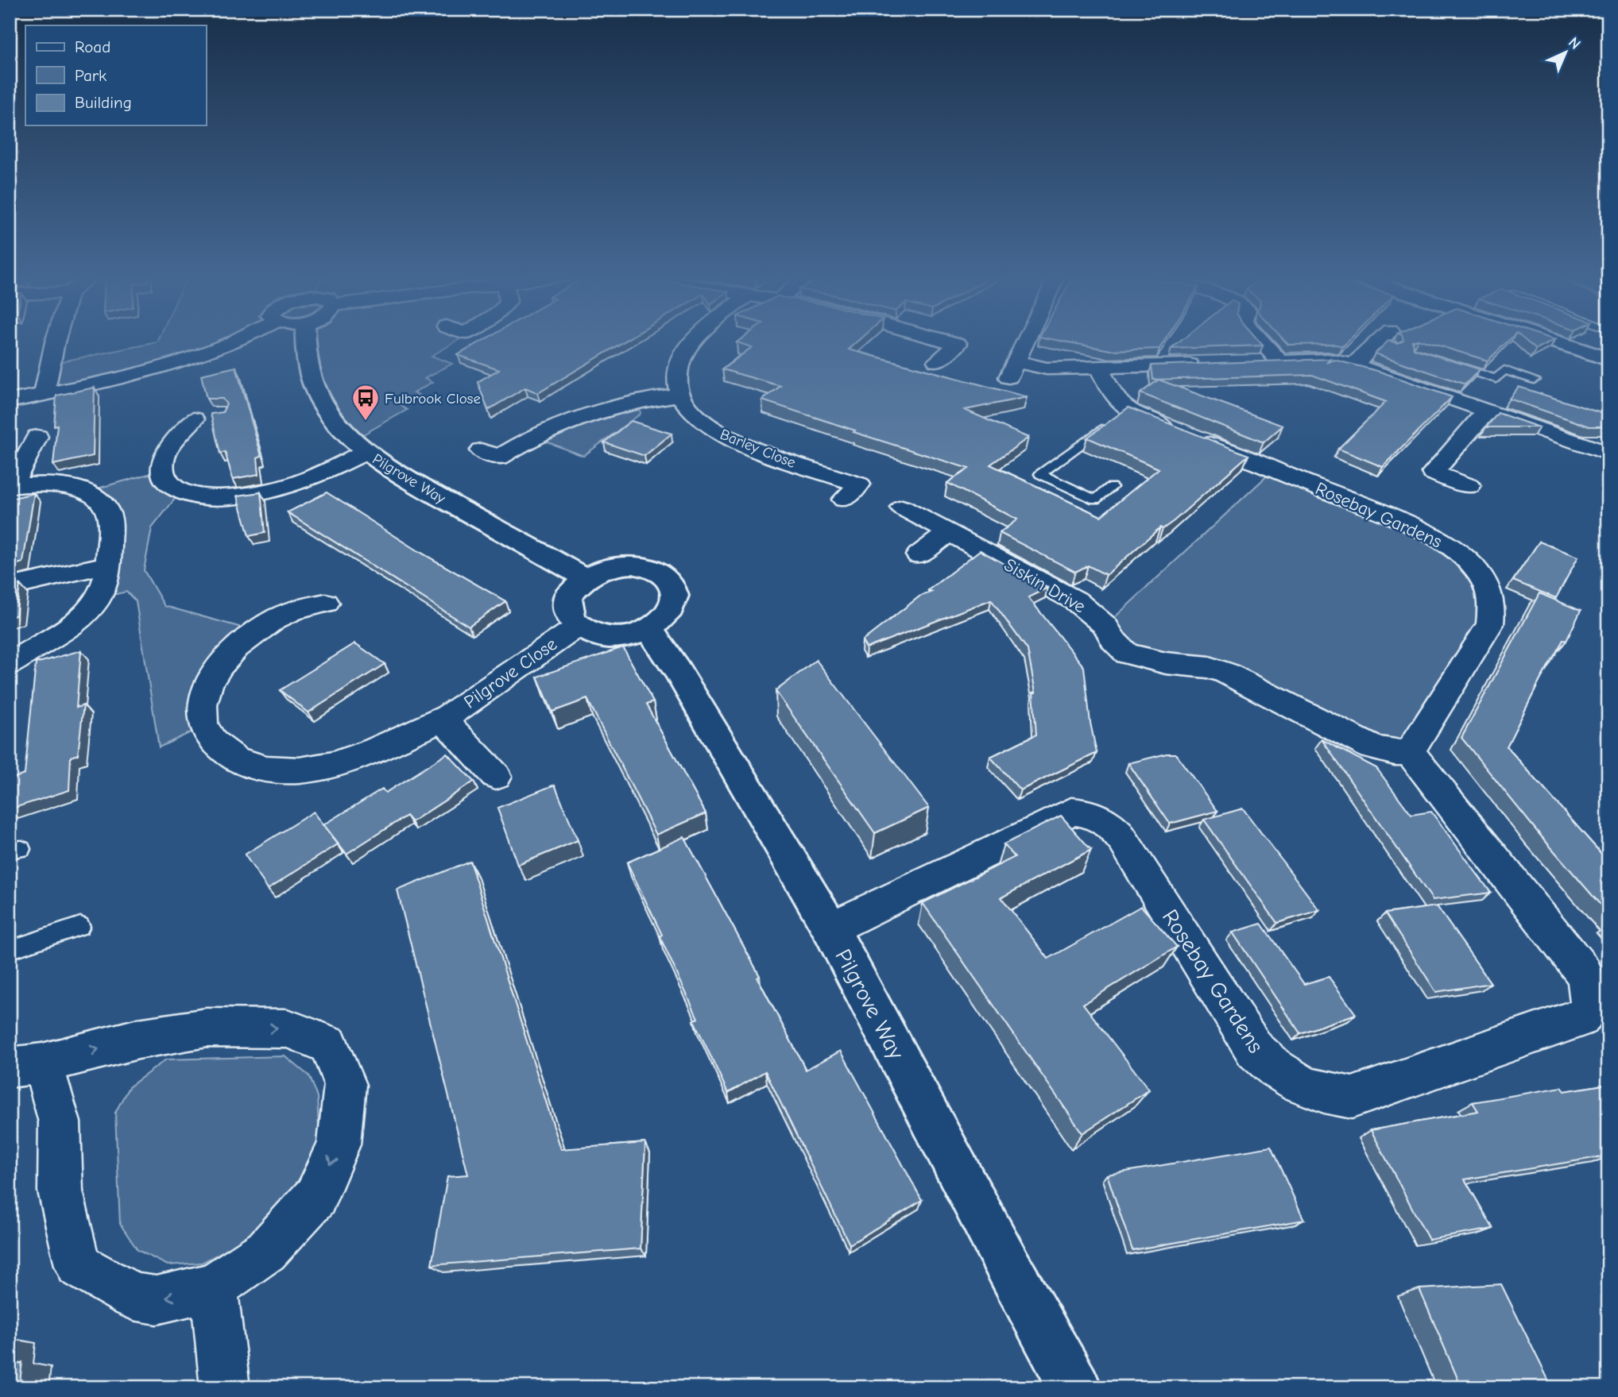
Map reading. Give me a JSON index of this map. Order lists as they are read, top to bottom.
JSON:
{
  "streets": {
    "street": [
      "Barley Close",
      "Pilgrove Way",
      "Rosebay Gardens",
      "Siskin Drive",
      "Pilgrove Close"
    ]
  },
  "crossings": [
    ["Pilgrove Way", "Rosebay Gardens"],
    ["Pilgrove Way", "Pilgrove Close"],
    ["Rosebay Gardens", "Siskin Drive"]
  ],
  "places": {
    "bus stop": ["Fulbrook Close"]
  },
  "legend": ["Road", "Park", "Building"],
  "north": "top right"
}
